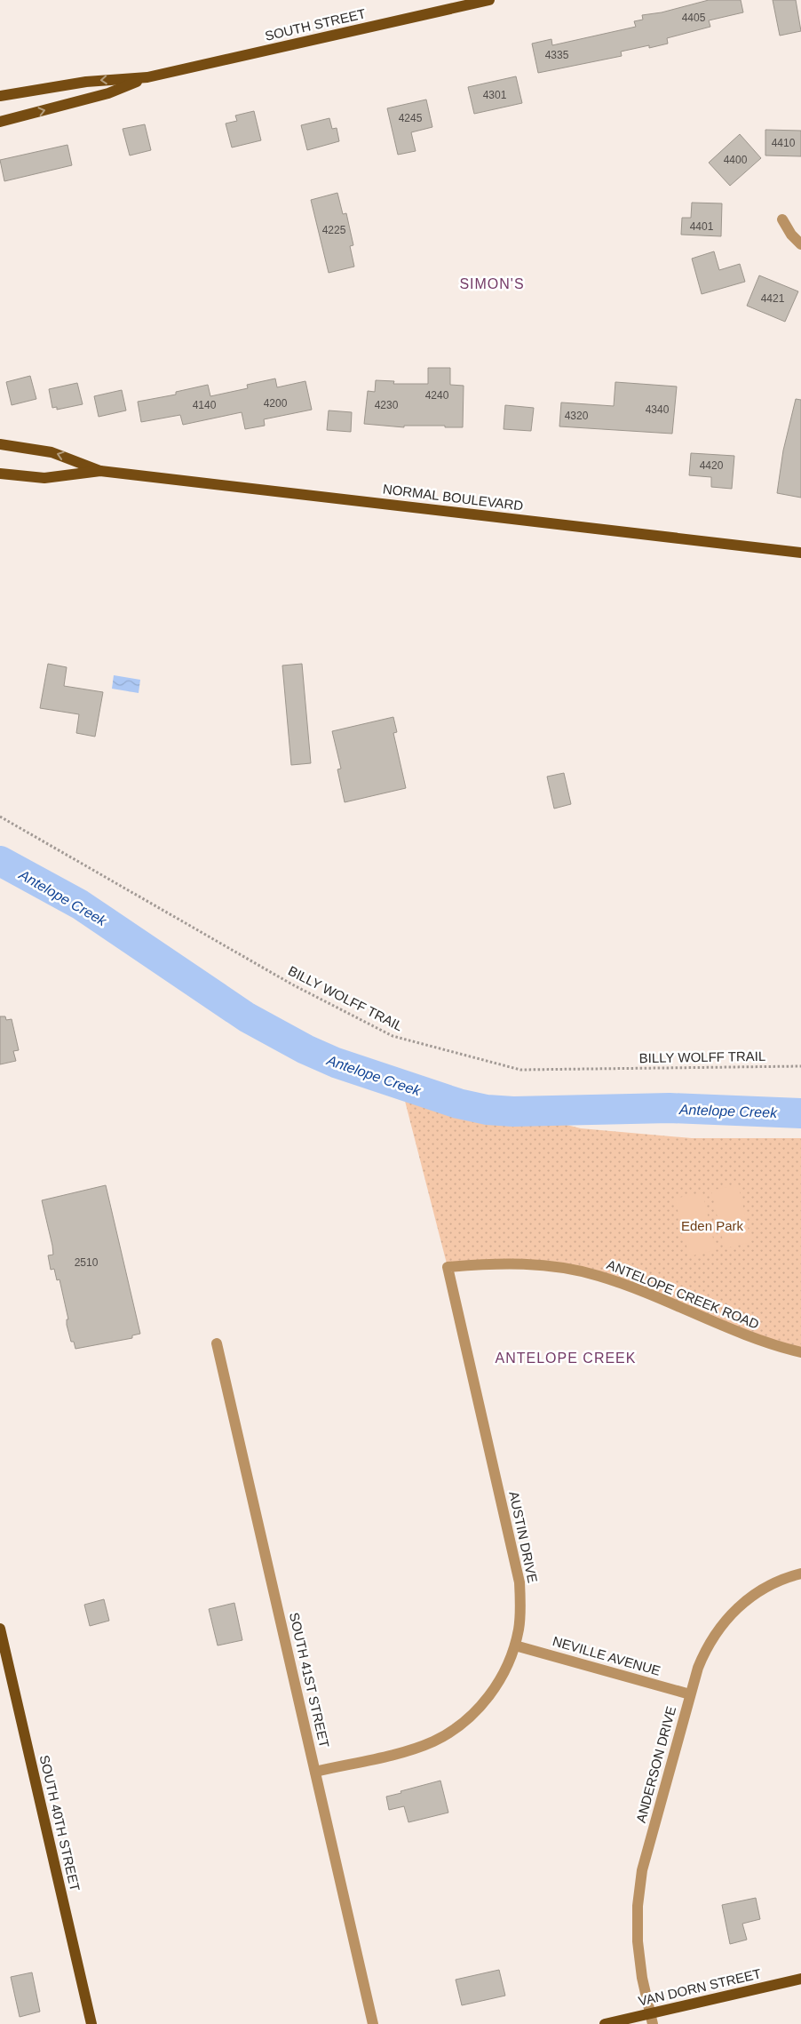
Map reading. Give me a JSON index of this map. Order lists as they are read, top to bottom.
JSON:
{
  "streets": {
    "main road": [
      "SOUTH STREET",
      "NORMAL BOULEVARD",
      "SOUTH 40TH STREET",
      "VAN DORN STREET"
    ],
    "street": [
      "ANTELOPE CREEK ROAD",
      "AUSTIN DRIVE",
      "NEVILLE AVENUE",
      "SOUTH 41ST STREET",
      "ANDERSON DRIVE"
    ],
    "path": ["BILLY WOLFF TRAIL"]
  },
  "crossings": [
    ["ANTELOPE CREEK ROAD", "AUSTIN DRIVE"],
    ["AUSTIN DRIVE", "NEVILLE AVENUE"],
    ["AUSTIN DRIVE", "SOUTH 41ST STREET"],
    ["NEVILLE AVENUE", "ANDERSON DRIVE"],
    ["ANDERSON DRIVE", "VAN DORN STREET"]
  ],
  "districts": ["SIMON'S", "ANTELOPE CREEK"],
  "water": ["Antelope Creek"],
  "parks": ["Eden Park"],
  "house_numbers": [
    "4405",
    "4335",
    "4301",
    "4245",
    "4410",
    "4400",
    "4401",
    "4225",
    "4421",
    "4240",
    "4200",
    "4140",
    "4230",
    "4340",
    "4320",
    "4420",
    "2510"
  ]
}
